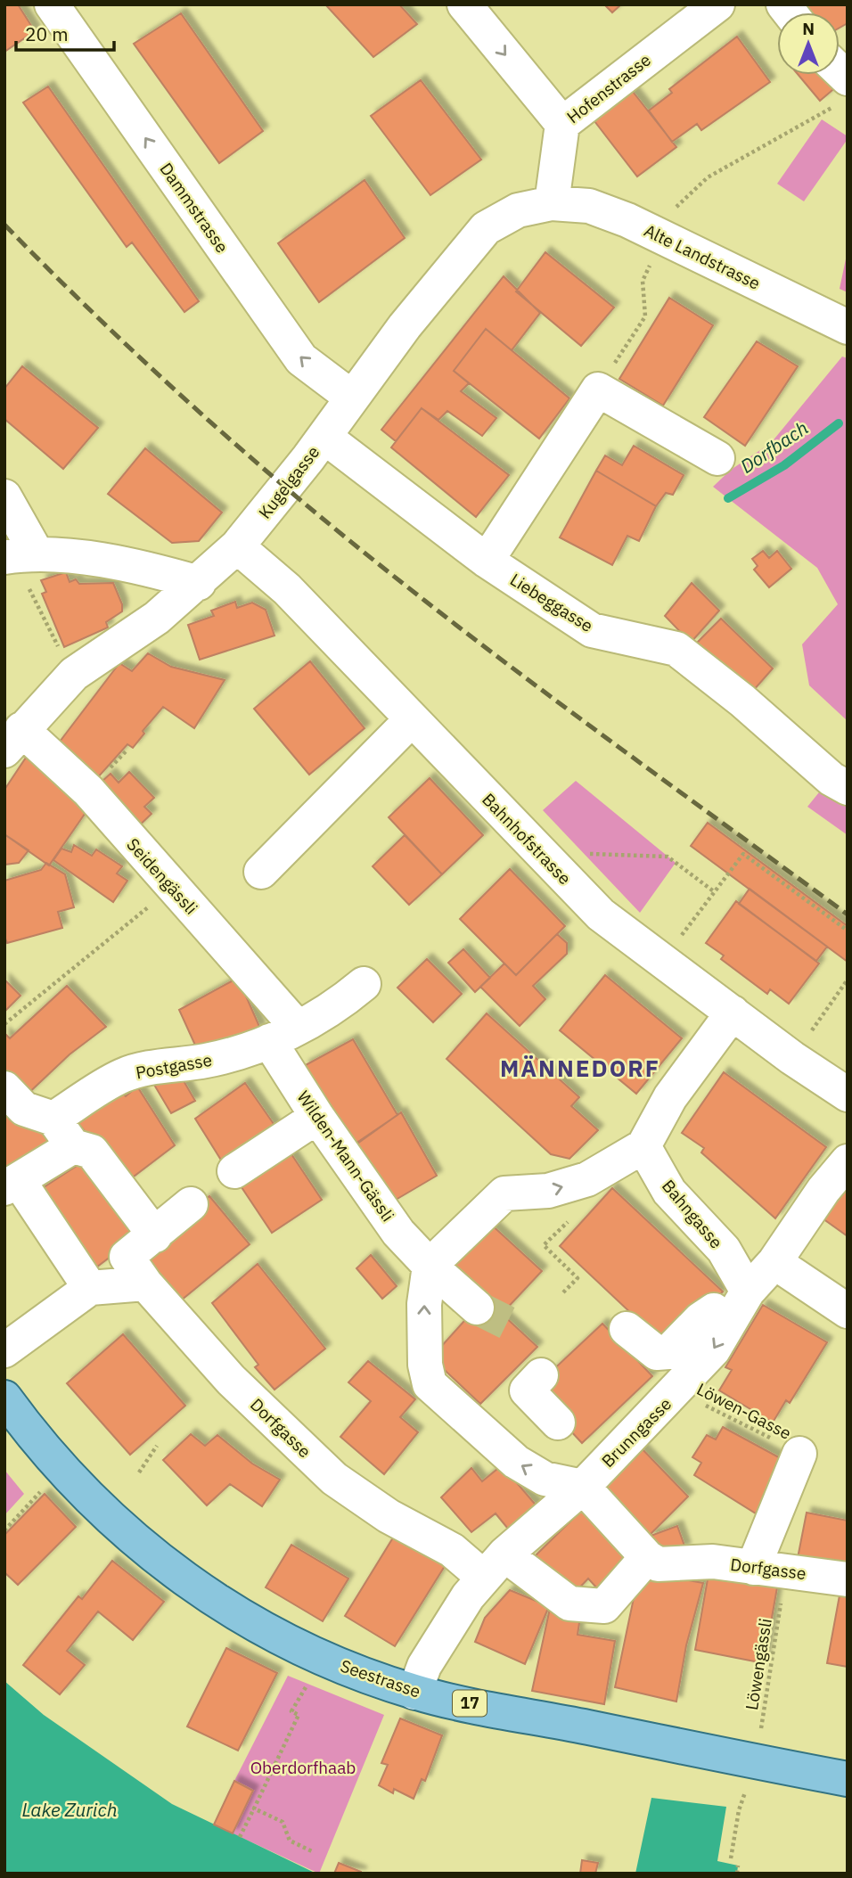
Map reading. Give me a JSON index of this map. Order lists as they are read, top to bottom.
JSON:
{
  "streets": {
    "main road": ["Seestrasse", "17"],
    "street": [
      "Hofenstrasse",
      "Dammstrasse",
      "Alte Landstrasse",
      "Kugelgasse",
      "Liebeggasse",
      "Bahnhofstrasse",
      "Seidengässli",
      "Postgasse",
      "Wilden-Mann-Gässli",
      "Bahngasse",
      "Dorfgasse",
      "Brunngasse"
    ],
    "path": ["Löwen-Gasse", "Löwengässli"]
  },
  "crossings": [
    ["Hofenstrasse", "Alte Landstrasse"],
    ["Hofenstrasse", "Kugelgasse"],
    ["Dammstrasse", "Kugelgasse"],
    ["Alte Landstrasse", "Kugelgasse"],
    ["Kugelgasse", "Liebeggasse"],
    ["Kugelgasse", "Bahnhofstrasse"],
    ["Kugelgasse", "Seidengässli"],
    ["Seidengässli", "Postgasse"],
    ["Seidengässli", "Wilden-Mann-Gässli"],
    ["Postgasse", "Wilden-Mann-Gässli"],
    ["Bahngasse", "Brunngasse"],
    ["Löwen-Gasse", "Brunngasse"],
    ["Dorfgasse", "Brunngasse"],
    ["Dorfgasse", "Löwengässli"],
    ["Brunngasse", "Seestrasse"],
    ["Löwengässli", "Seestrasse"]
  ],
  "one_way": ["Dammstrasse"],
  "districts": ["MÄNNEDORF"],
  "water": ["Dorfbach", "Lake Zurich"],
  "parks": ["Oberdorfhaab"],
  "scale_bar": "20 m",
  "north": "top"
}
